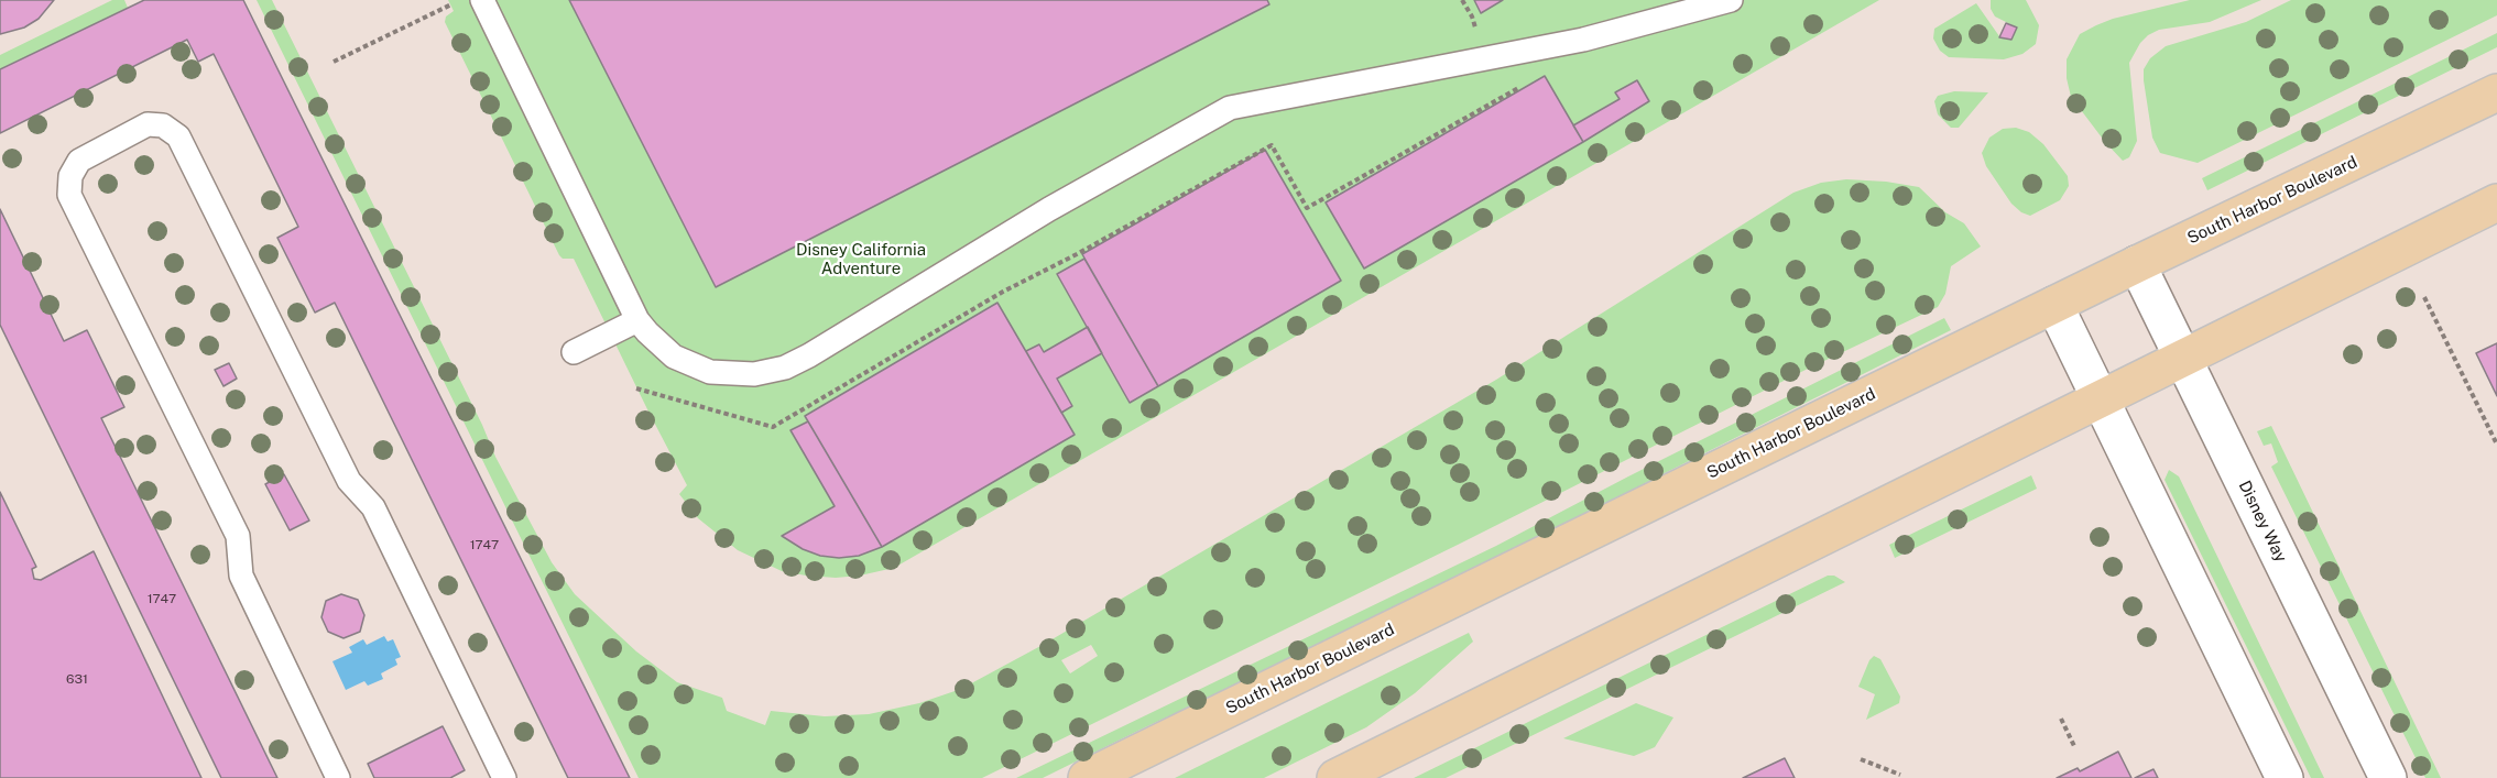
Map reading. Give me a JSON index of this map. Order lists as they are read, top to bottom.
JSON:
{
  "streets": {
    "main road": ["South Harbor Boulevard", "Disney Way"]
  },
  "crossings": [
    ["South Harbor Boulevard", "Disney Way"]
  ],
  "parks": ["Disney California Adventure"],
  "house_numbers": ["1747", "1747", "631"]
}
